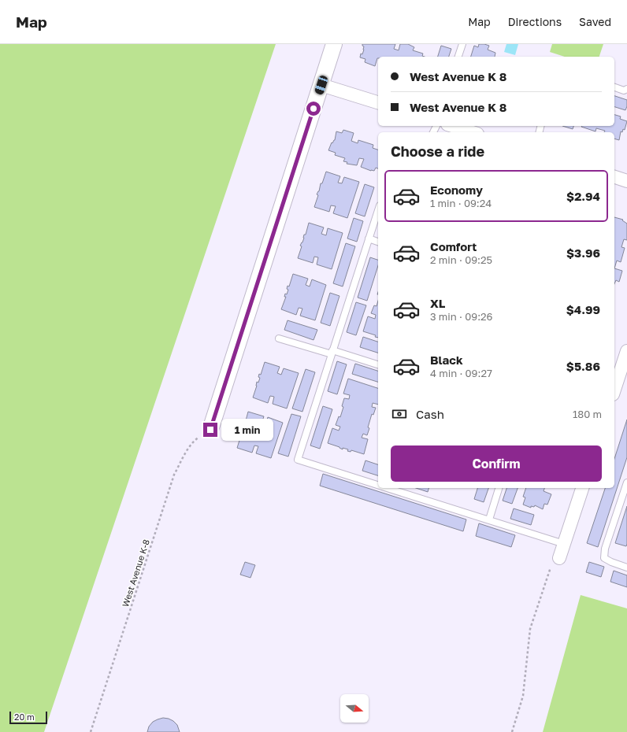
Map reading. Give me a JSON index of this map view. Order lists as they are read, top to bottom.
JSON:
{
  "streets": {
    "path": ["West Avenue K-8"]
  },
  "scale_bar": "20 m",
  "north": "right",
  "page": {
    "header": "Map",
    "nav": ["Map", "Directions", "Saved"],
    "banner": ["West Avenue K 8", "West Avenue K 8"],
    "heading": "Choose a ride",
    "list": [
      {
        "name": "Economy",
        "note": "1 min · 09:24",
        "value": "$2.94"
      },
      {
        "name": "Comfort",
        "note": "2 min · 09:25",
        "value": "$3.96"
      },
      {
        "name": "XL",
        "note": "3 min · 09:26",
        "value": "$4.99"
      },
      {
        "name": "Black",
        "note": "4 min · 09:27",
        "value": "$5.86"
      }
    ],
    "pay": ["Cash", "180 m"],
    "bubble": "1 min",
    "buttons": "Confirm",
    "scale": "20 m"
  }
}
